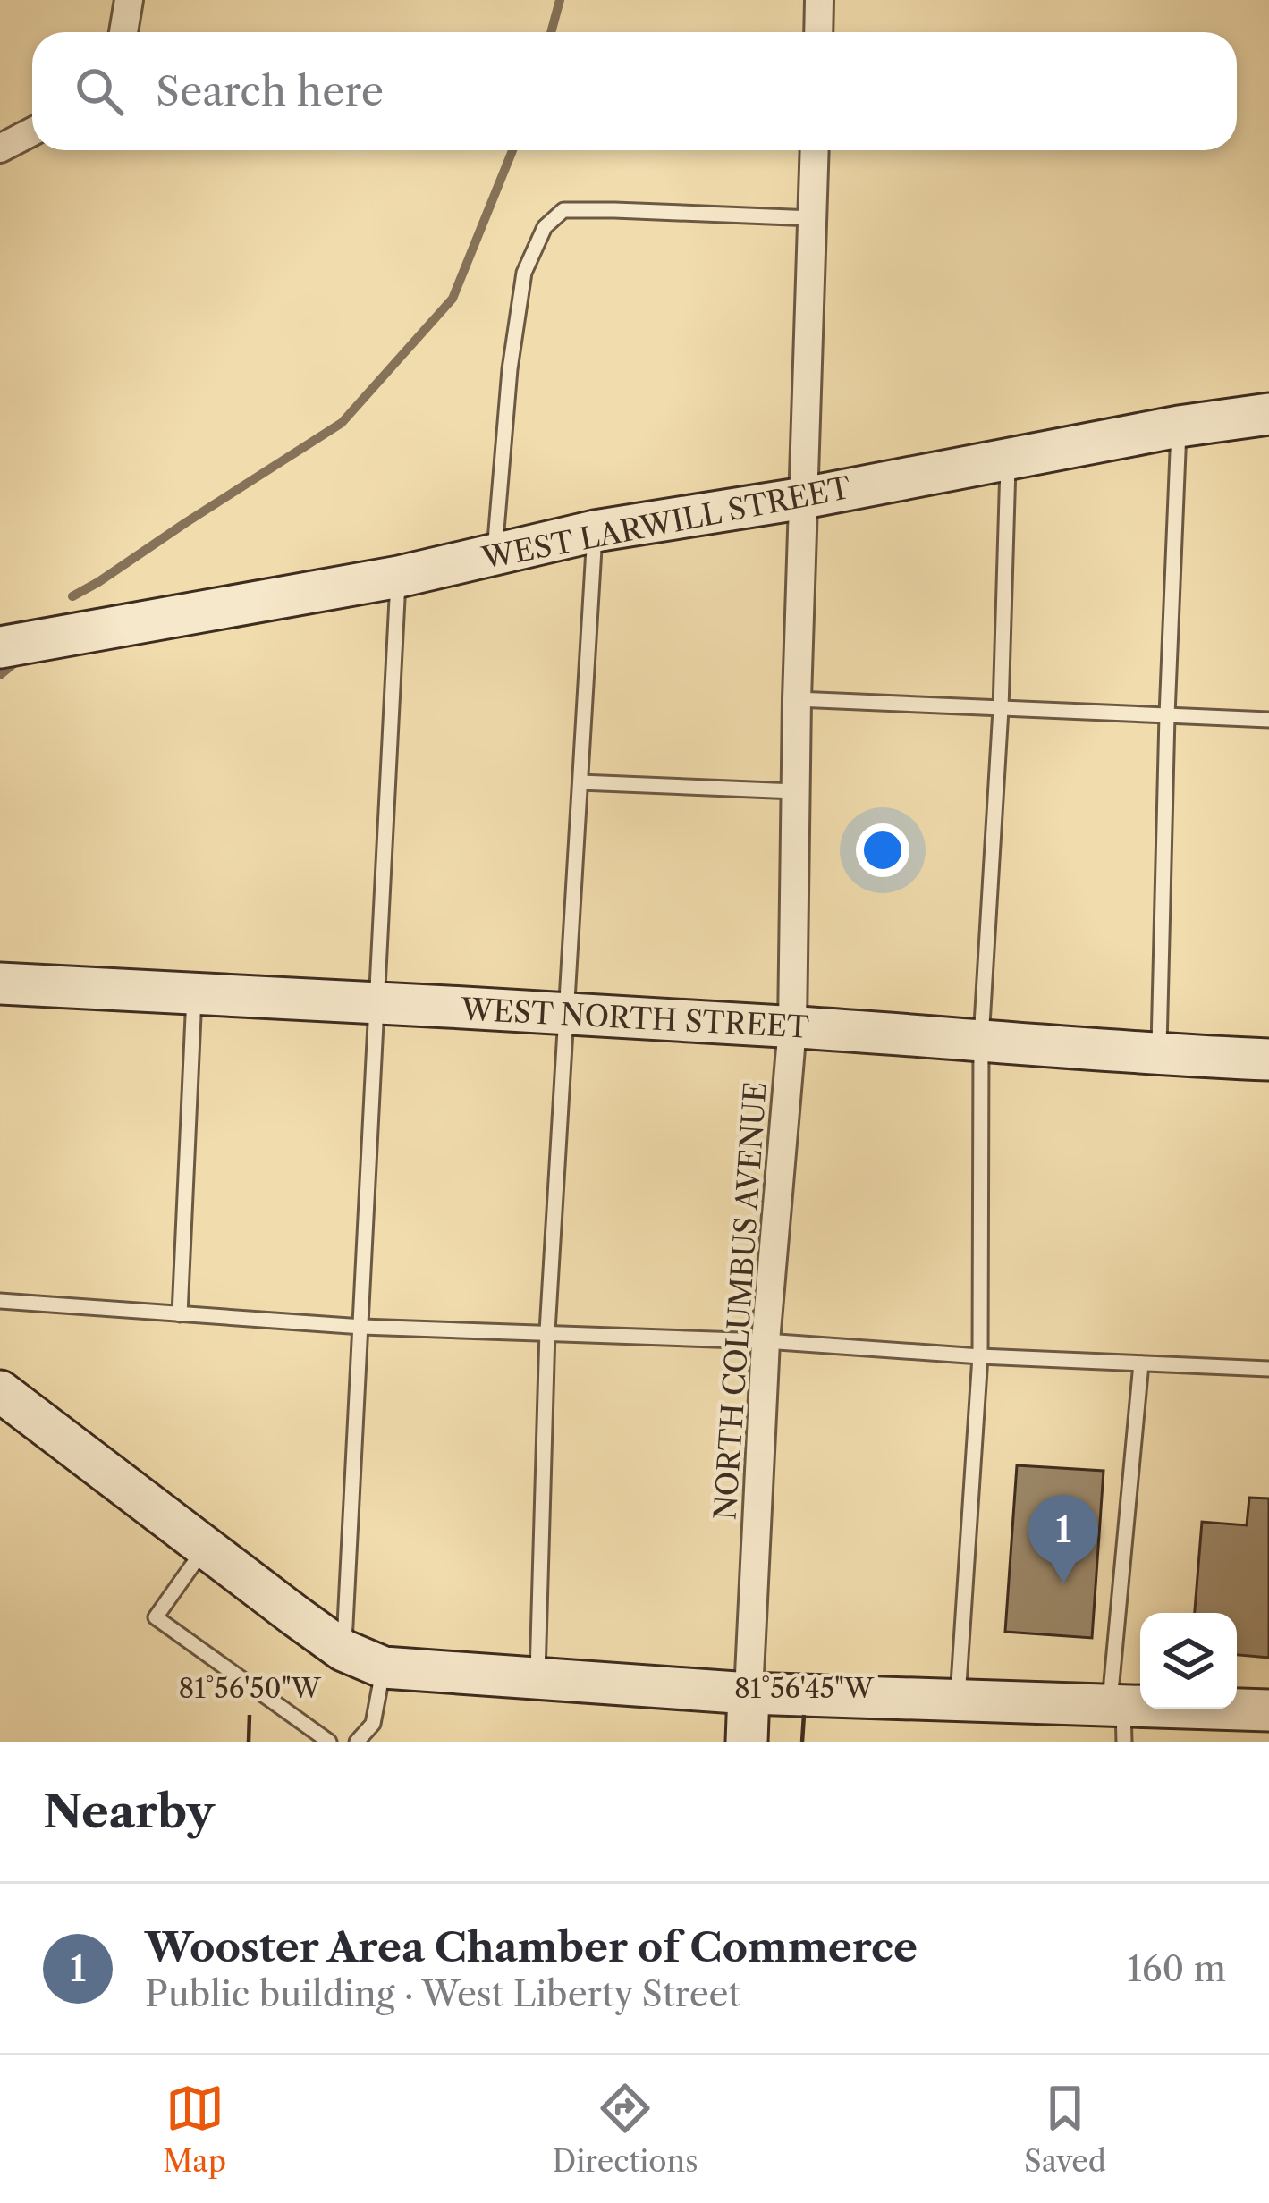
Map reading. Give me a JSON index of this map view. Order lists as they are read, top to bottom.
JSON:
{
  "streets": {
    "street": ["WEST LARWILL STREET", "WEST NORTH STREET", "NORTH COLUMBUS AVENUE"]
  },
  "crossings": [
    ["WEST LARWILL STREET", "NORTH COLUMBUS AVENUE"],
    ["WEST NORTH STREET", "NORTH COLUMBUS AVENUE"]
  ],
  "page": {
    "search": "Search here",
    "pins": "1",
    "heading": "Nearby",
    "list": [
      {
        "mark": "1",
        "name": "Wooster Area Chamber of Commerce",
        "note": "Public building · West Liberty Street",
        "value": "160 m"
      }
    ],
    "nav": ["Map", "Directions", "Saved"]
  },
  "coordinates": ["81°56'50\"W", "81°56'45\"W"]
}
